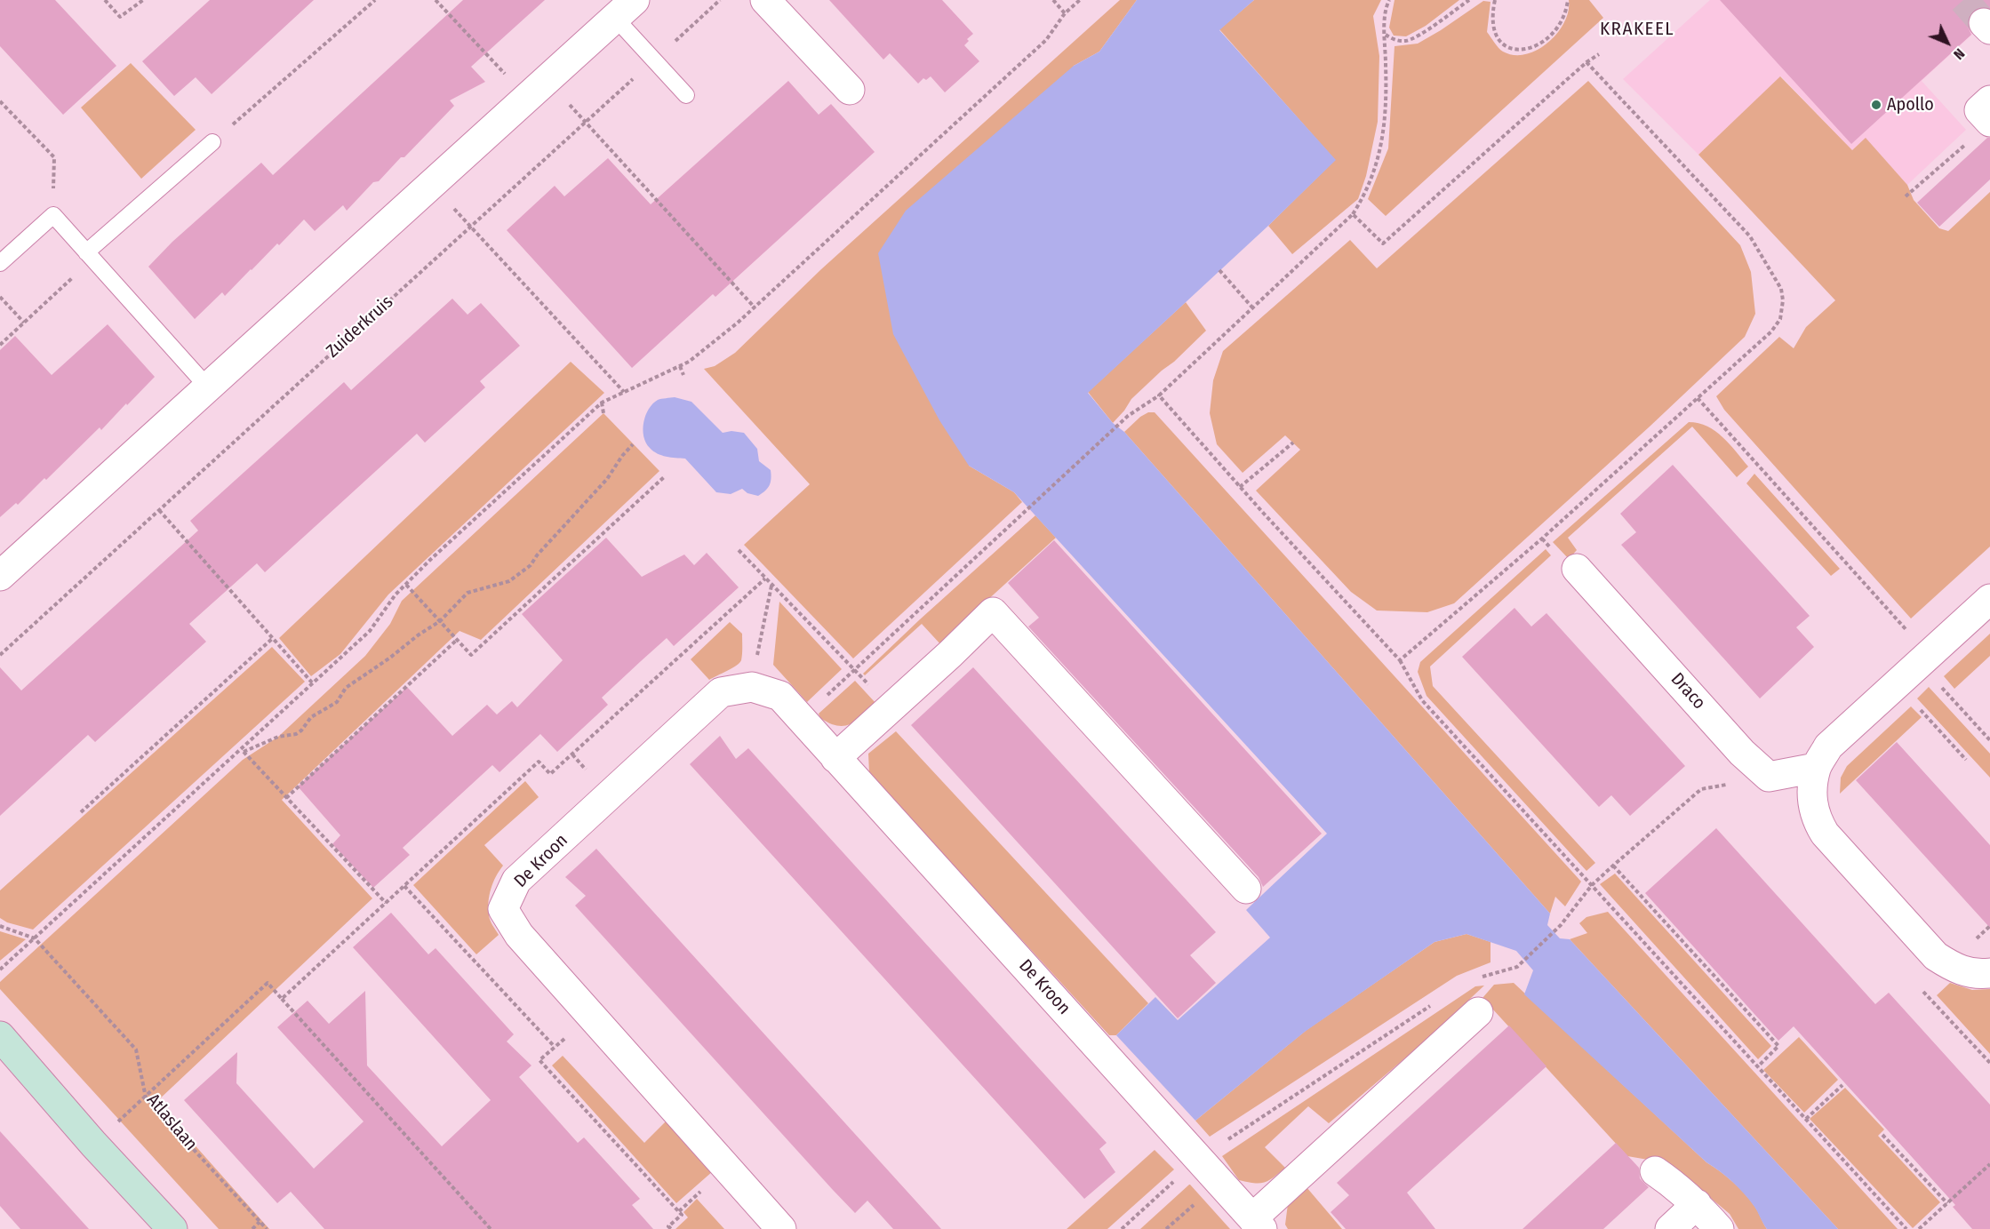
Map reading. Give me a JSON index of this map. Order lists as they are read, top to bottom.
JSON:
{
  "streets": {
    "street": ["Draco", "De Kroon"],
    "path": ["Zuiderkruis", "Atlaslaan"]
  },
  "districts": ["KRAKEEL"],
  "places": ["Apollo"],
  "north": "bottom right"
}
